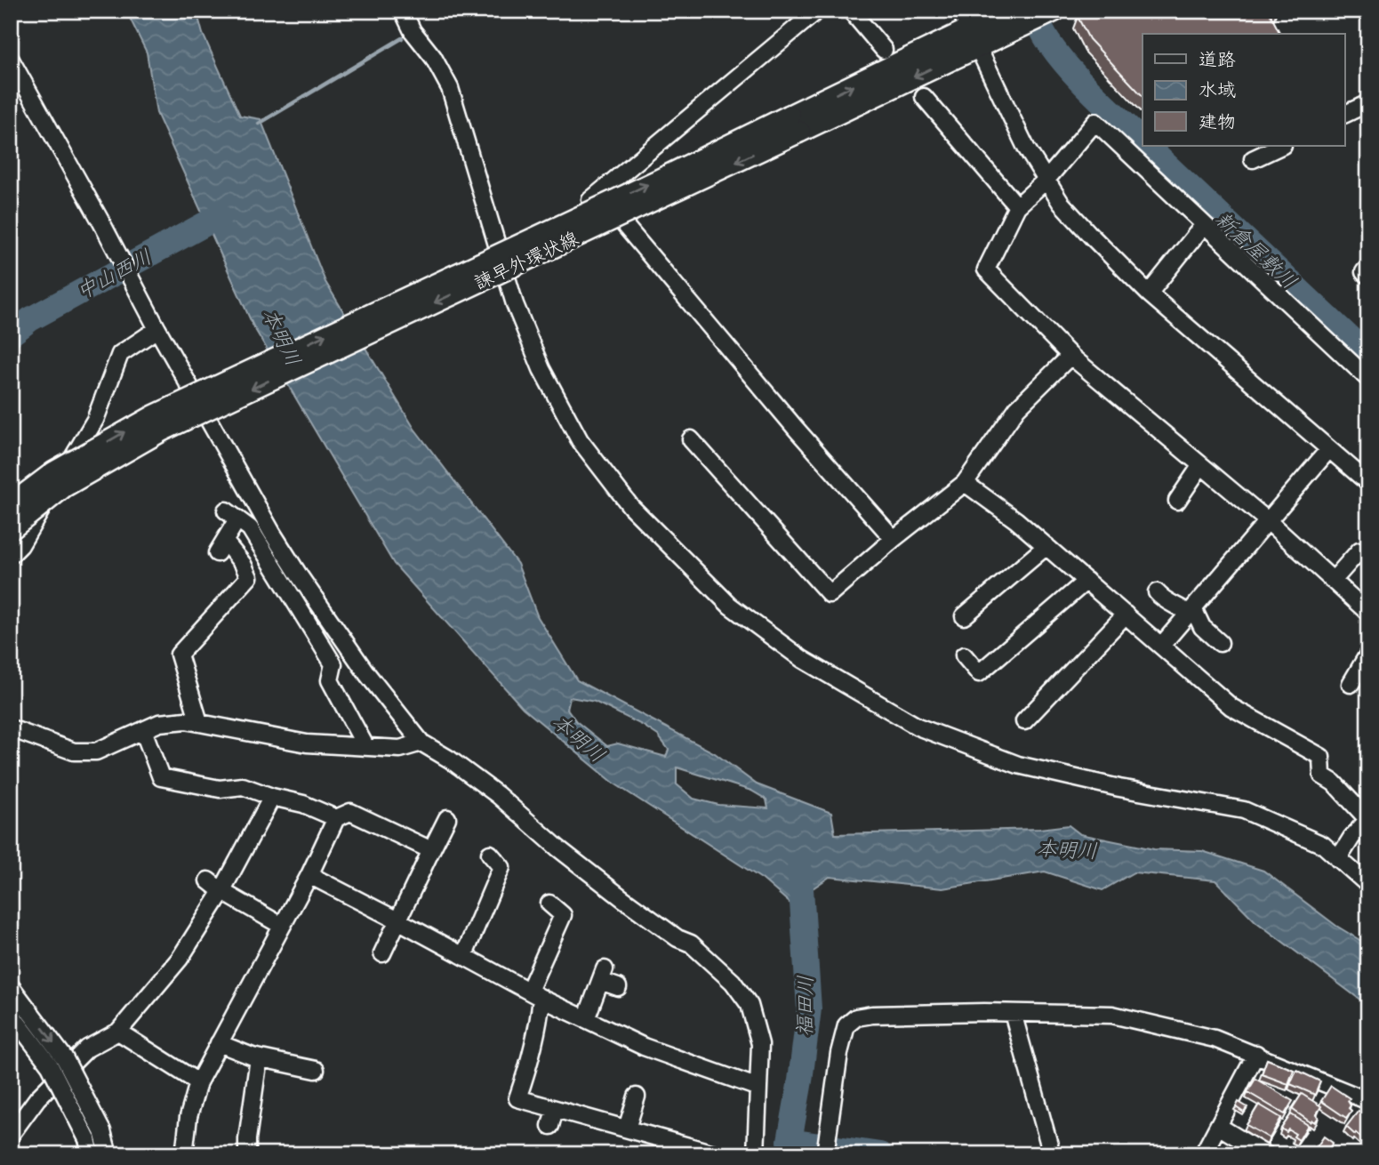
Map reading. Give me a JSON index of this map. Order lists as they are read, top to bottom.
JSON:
{
  "streets": {
    "main road": ["諫早外環状線"]
  },
  "water": [
    "新倉屋敷川",
    "中山西川",
    "本明川",
    "福田川"
  ],
  "legend": ["道路", "水域", "建物"]
}
